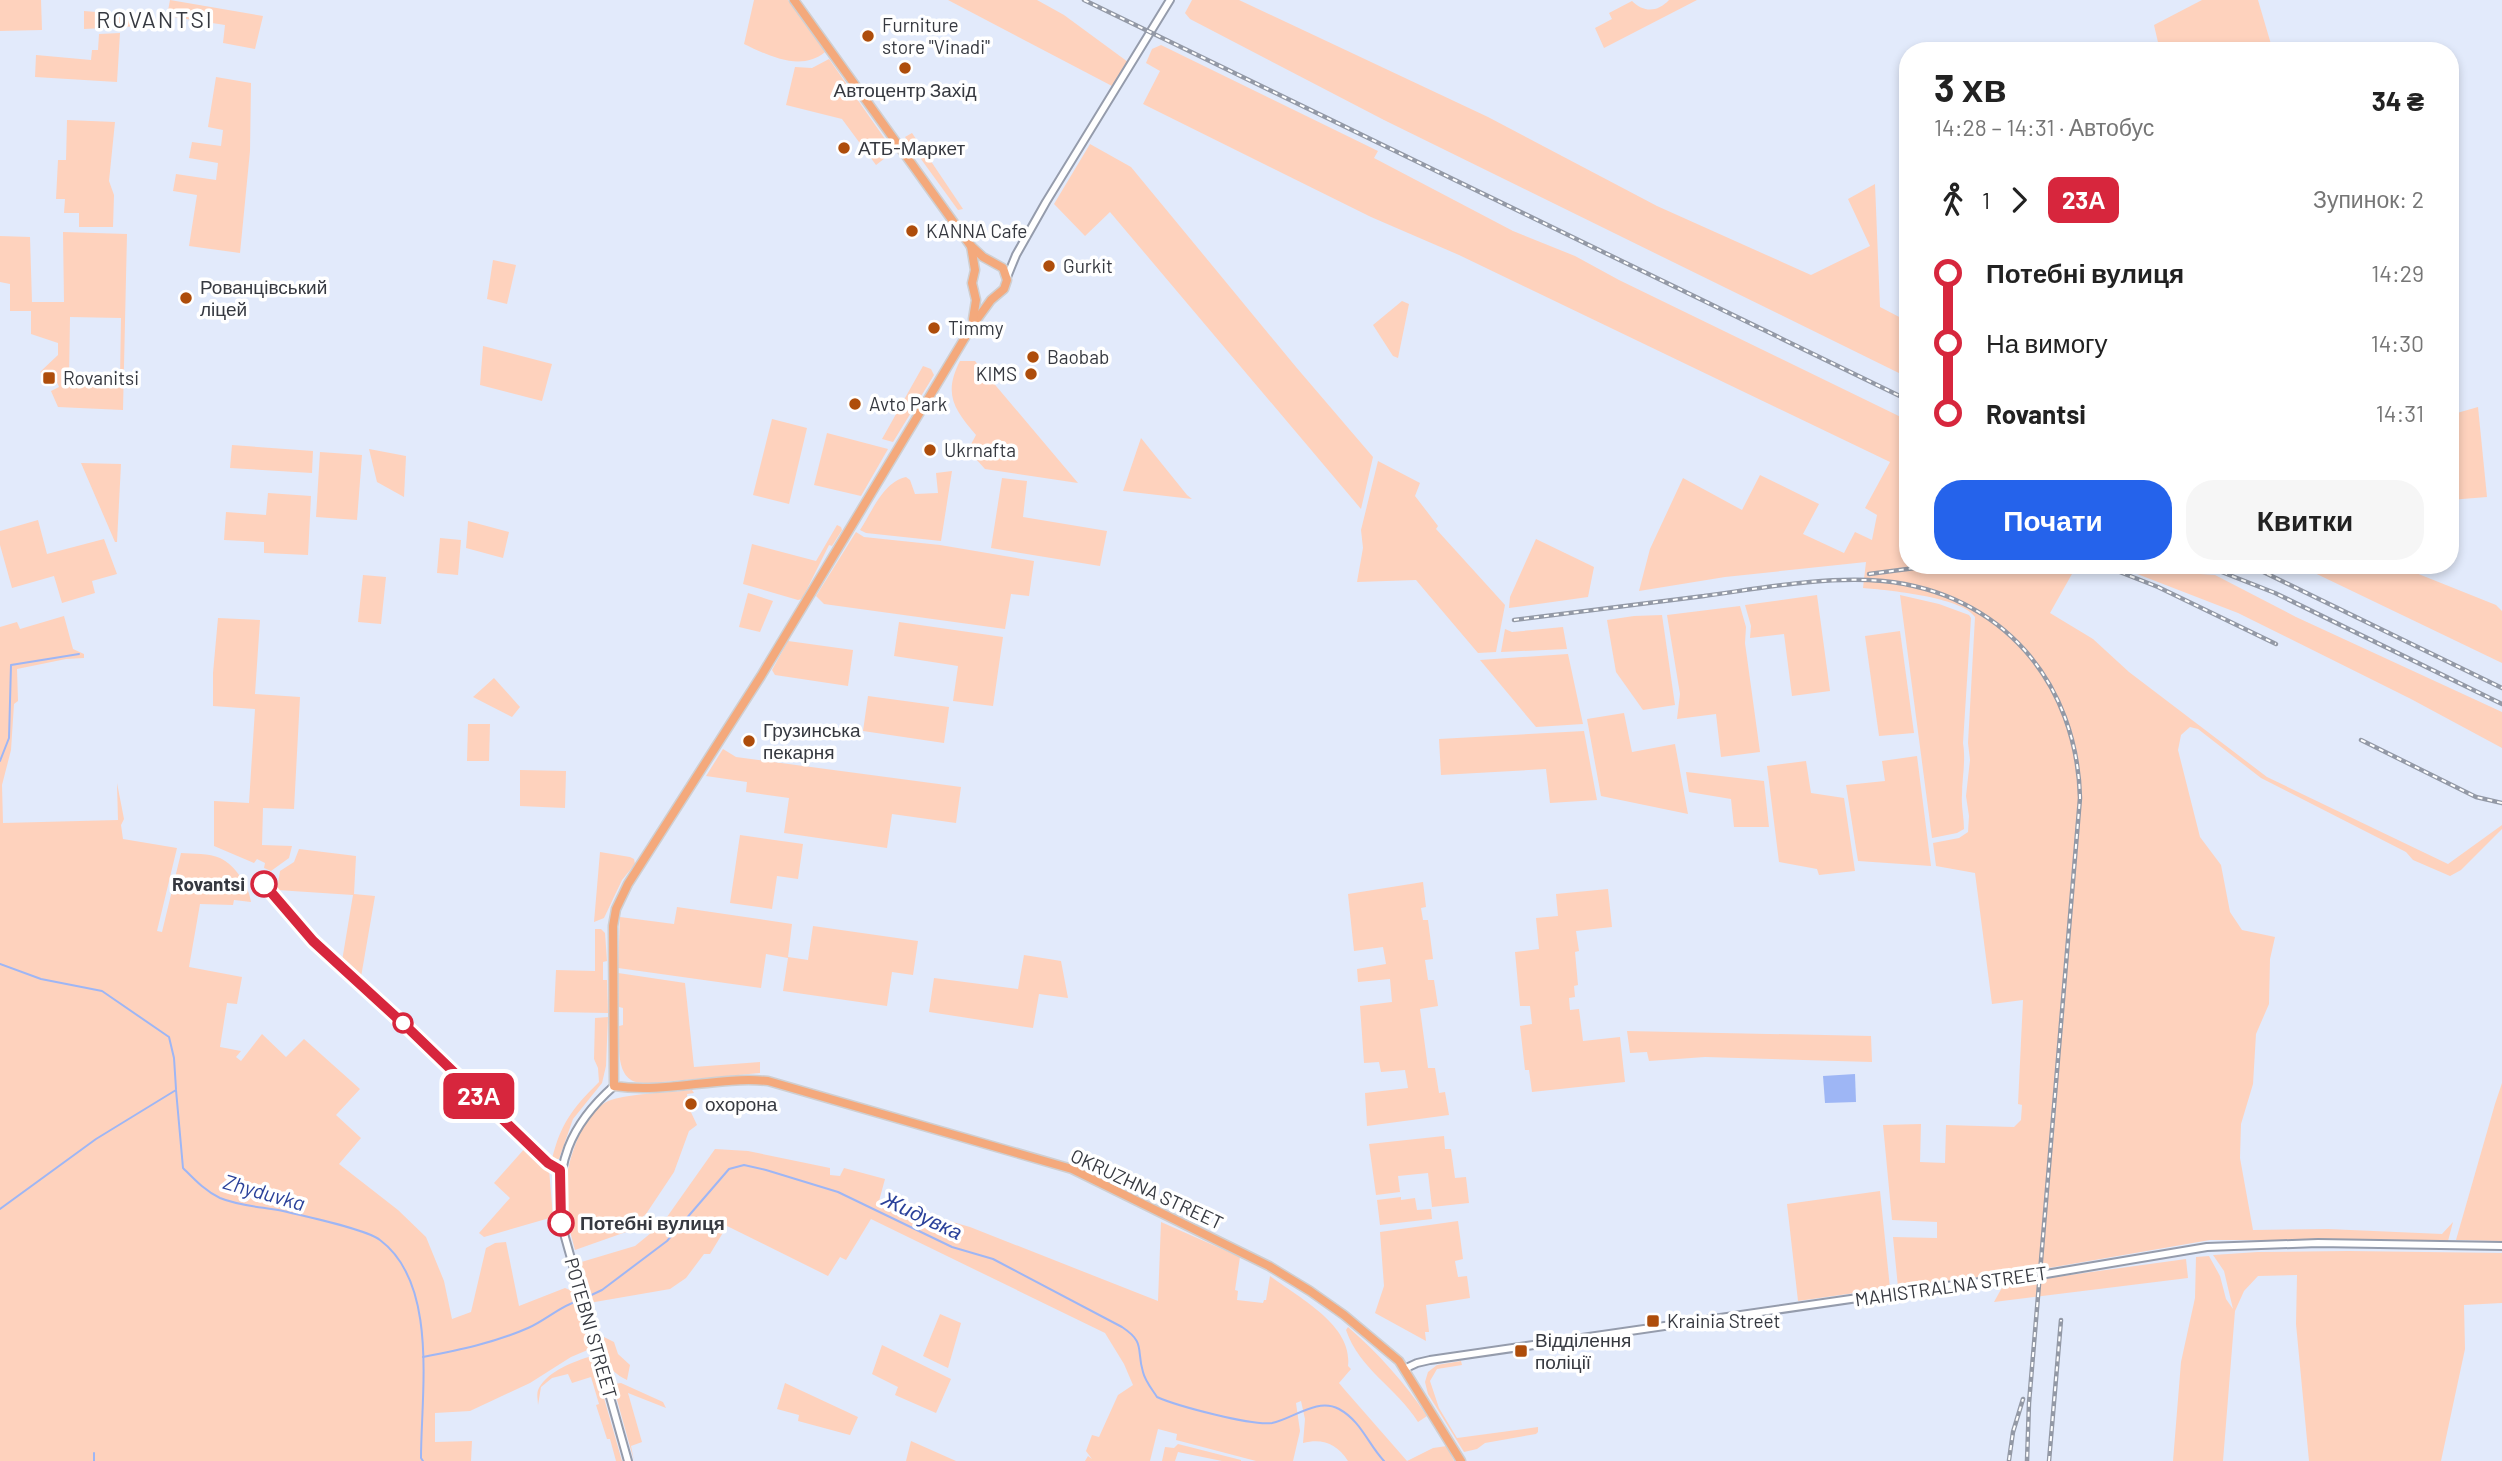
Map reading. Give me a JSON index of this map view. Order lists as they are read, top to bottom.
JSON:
{
  "streets": {
    "main road": ["OKRUZHNA STREET"],
    "street": ["MAHISTRALNA STREET", "POTEBNI STREET"]
  },
  "crossings": [
    ["OKRUZHNA STREET", "MAHISTRALNA STREET"],
    ["OKRUZHNA STREET", "POTEBNI STREET"]
  ],
  "districts": ["ROVANTSI"],
  "water": ["Zhyduvka", "Жидувка"],
  "places": {
    "other": [
      "Furniture store \"Vinadi\"",
      "Автоцентр Захід",
      "АТБ-Маркет",
      "KANNA Cafe",
      "Gurkit",
      "Рованцівський ліцей",
      "Timmy",
      "Baobab",
      "KIMS",
      "Avto Park",
      "Ukrnafta",
      "Грузинська пекарня",
      "Rovantsi",
      "охорона",
      "Потебні вулиця"
    ],
    "transit": ["Rovanitsi", "Krainia Street", "Відділення поліції"]
  },
  "lines": ["bus line 23А"],
  "page": {
    "on_map": "23А",
    "heading": ["3 хв", "14:28 – 14:31 · Автобус", "34 ₴"],
    "legs": ["1", "23А", "Зупинок: 2"],
    "list": [
      {
        "name": "Потебні вулиця",
        "value": "14:29"
      },
      {
        "name": "На вимогу",
        "value": "14:30"
      },
      {
        "name": "Rovantsi",
        "value": "14:31"
      }
    ],
    "buttons": ["Почати", "Квитки"]
  }
}
